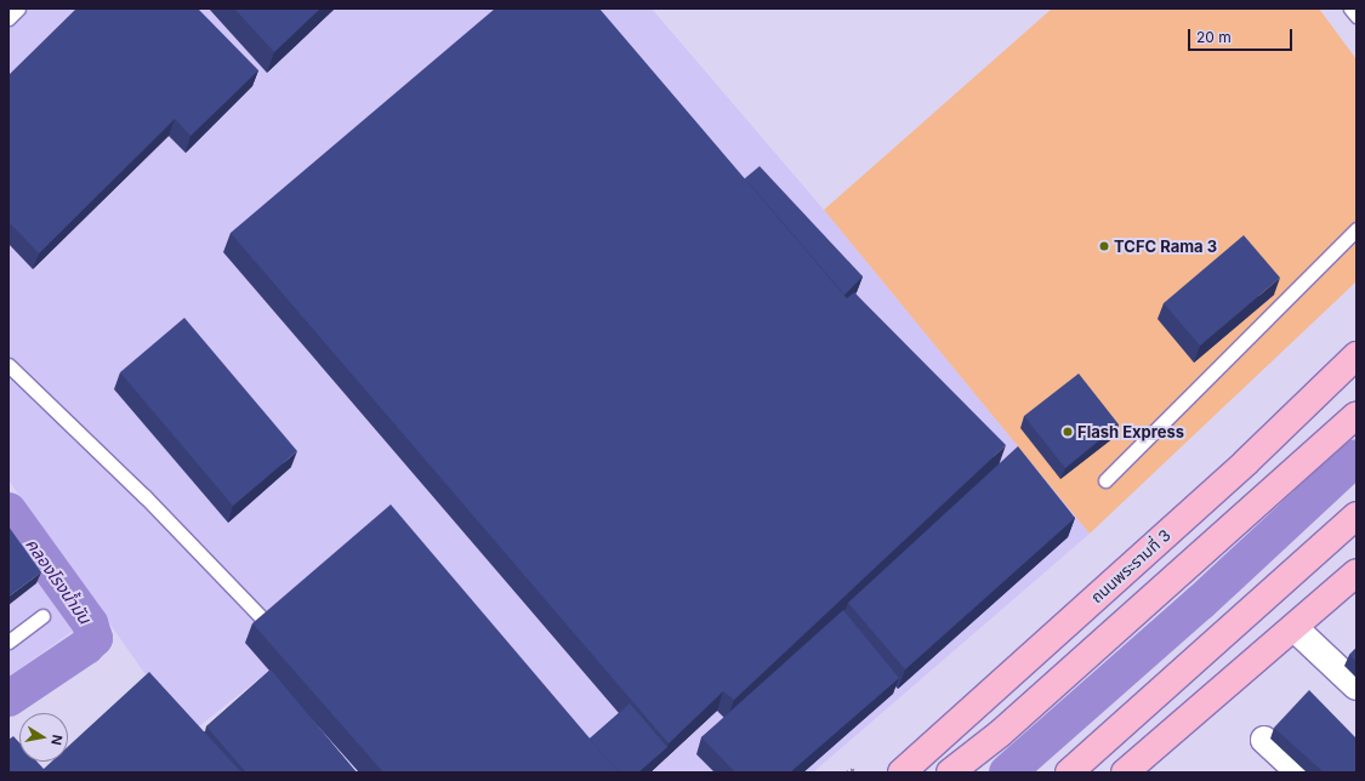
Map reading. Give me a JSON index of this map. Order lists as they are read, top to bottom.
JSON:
{
  "streets": {
    "main road": ["ถนนพระรามที่ 3"]
  },
  "water": ["คลองโรงน้ำมัน"],
  "places": ["TCFC Rama 3", "Flash Express"],
  "scale_bar": "20 m",
  "north": "right"
}
